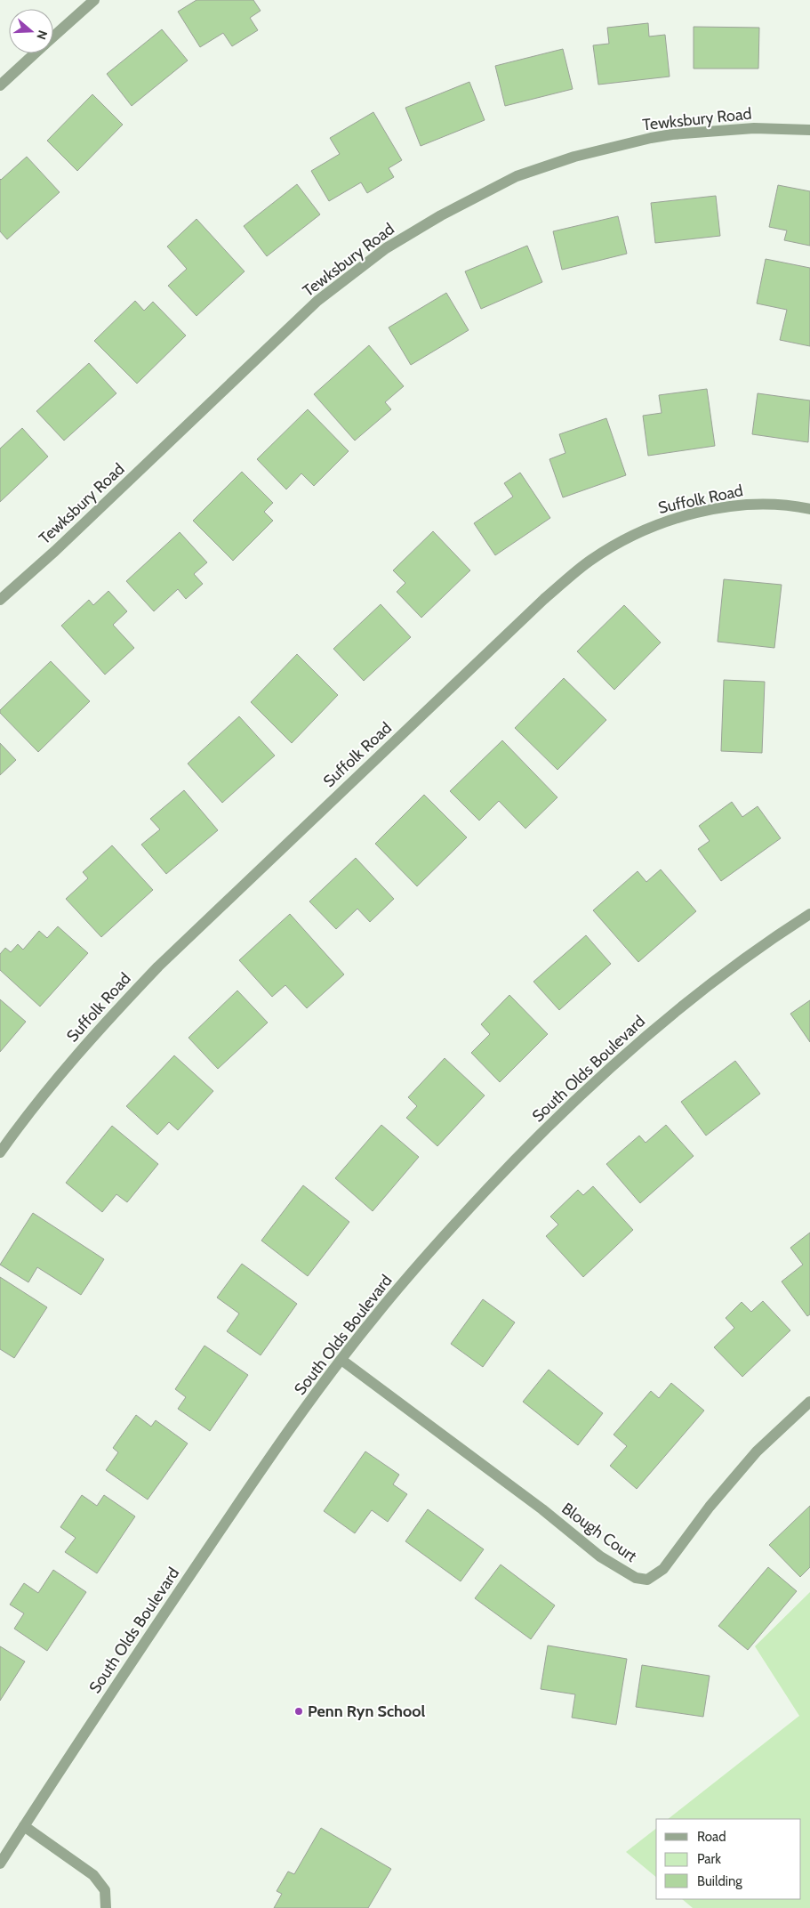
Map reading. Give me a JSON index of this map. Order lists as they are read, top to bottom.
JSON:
{
  "streets": {
    "street": [
      "Tewksbury Road",
      "Suffolk Road",
      "South Olds Boulevard",
      "Blough Court"
    ]
  },
  "crossings": [
    ["South Olds Boulevard", "Blough Court"]
  ],
  "places": ["Penn Ryn School"],
  "legend": ["Road", "Park", "Building"],
  "north": "right"
}
